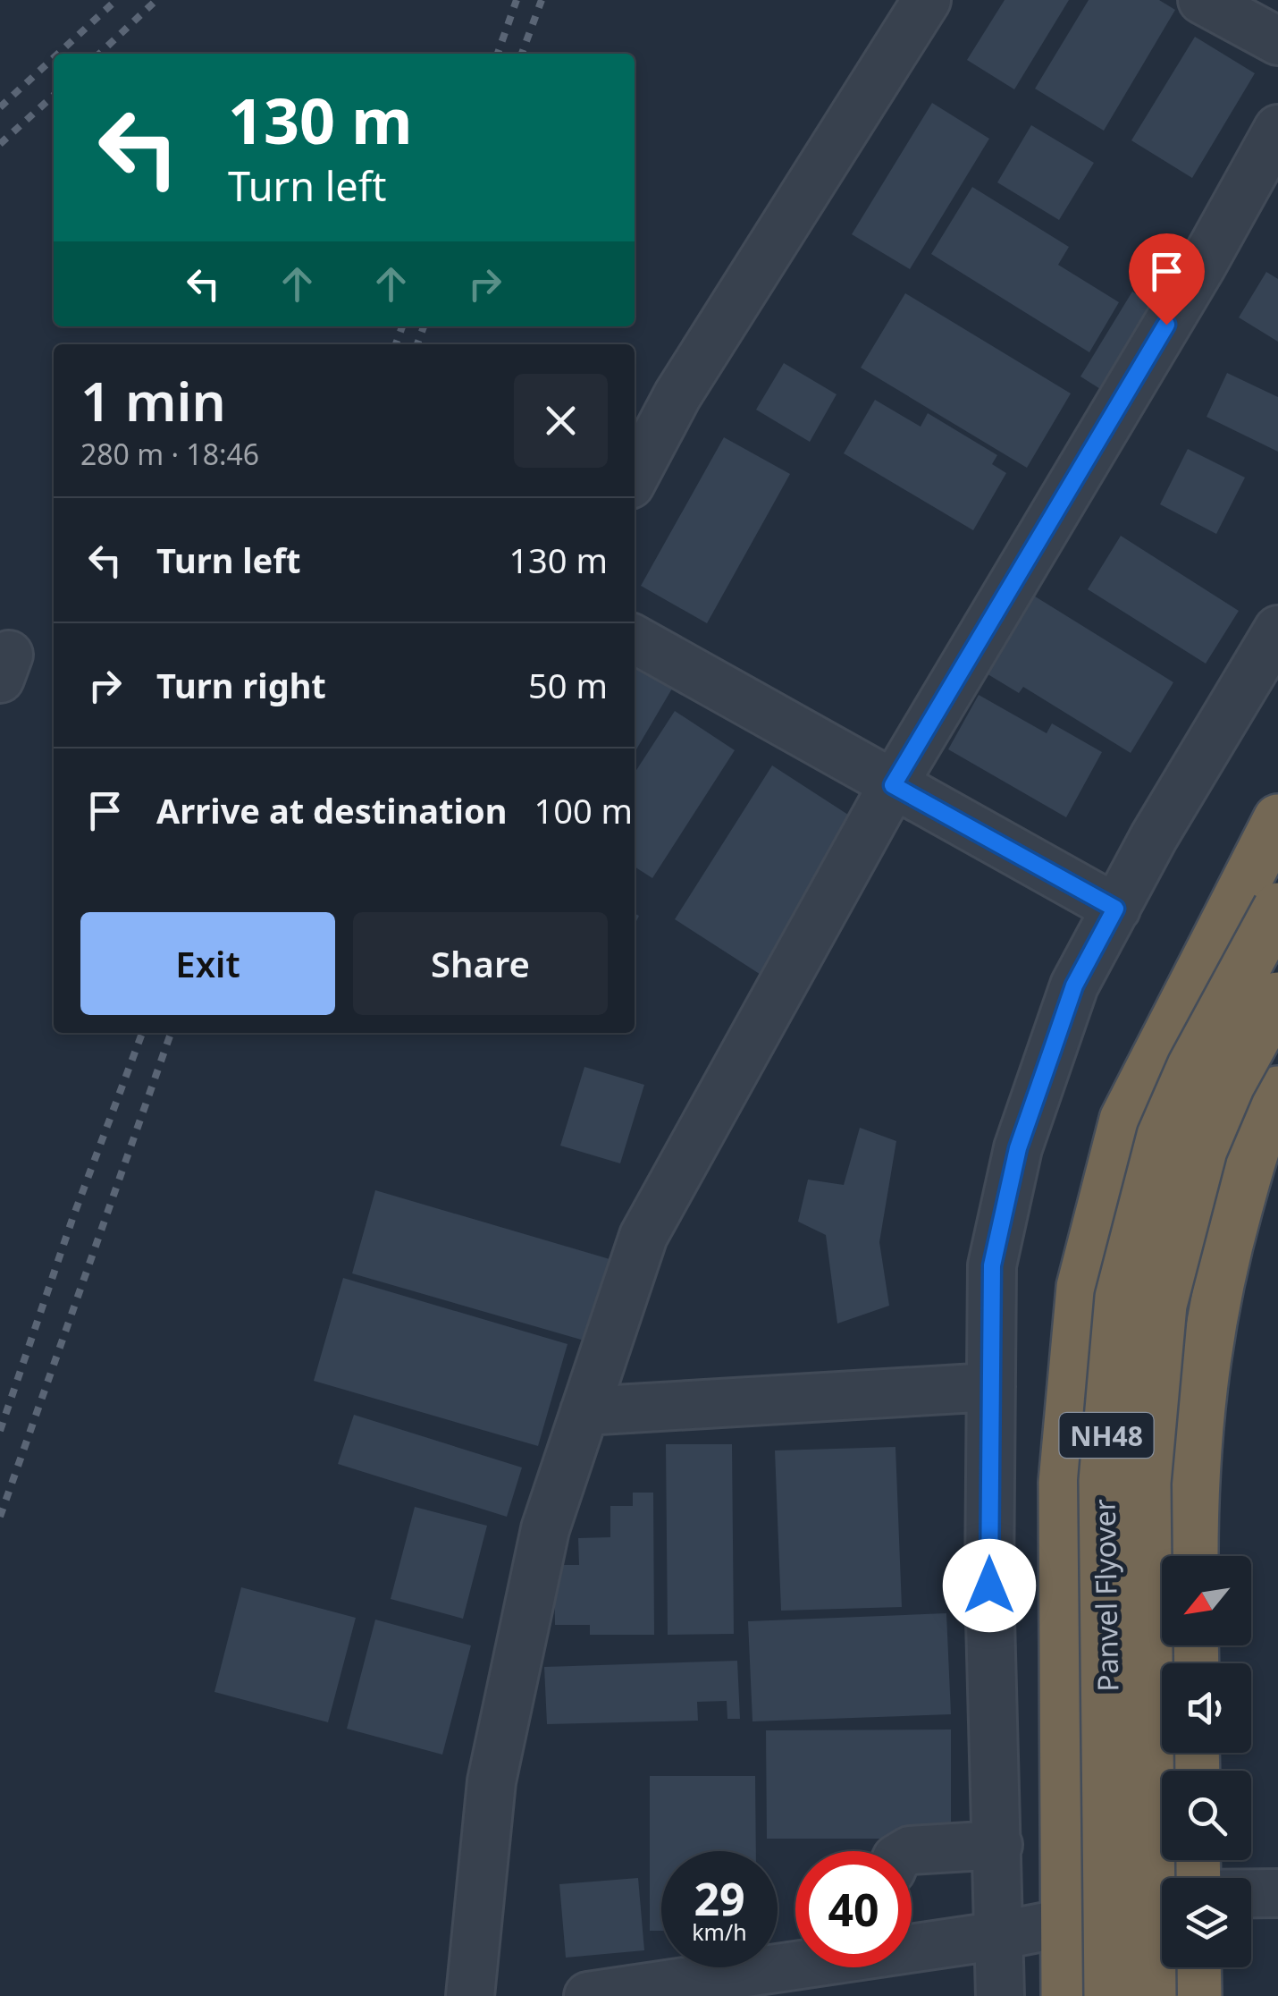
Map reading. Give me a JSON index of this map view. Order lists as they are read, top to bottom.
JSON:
{
  "streets": {
    "highway": ["NH48", "Panvel Flyover"]
  },
  "north": "bottom left",
  "page": {
    "turn": ["130 m", "Turn left"],
    "heading": ["1 min", "280 m · 18:46"],
    "list": [
      {
        "name": "Turn left",
        "value": "130 m"
      },
      {
        "name": "Turn right",
        "value": "50 m"
      },
      {
        "name": "Arrive at destination",
        "value": "100 m"
      }
    ],
    "buttons": ["Exit", "Share"],
    "speed": "29 km/h",
    "limit": "40"
  }
}
